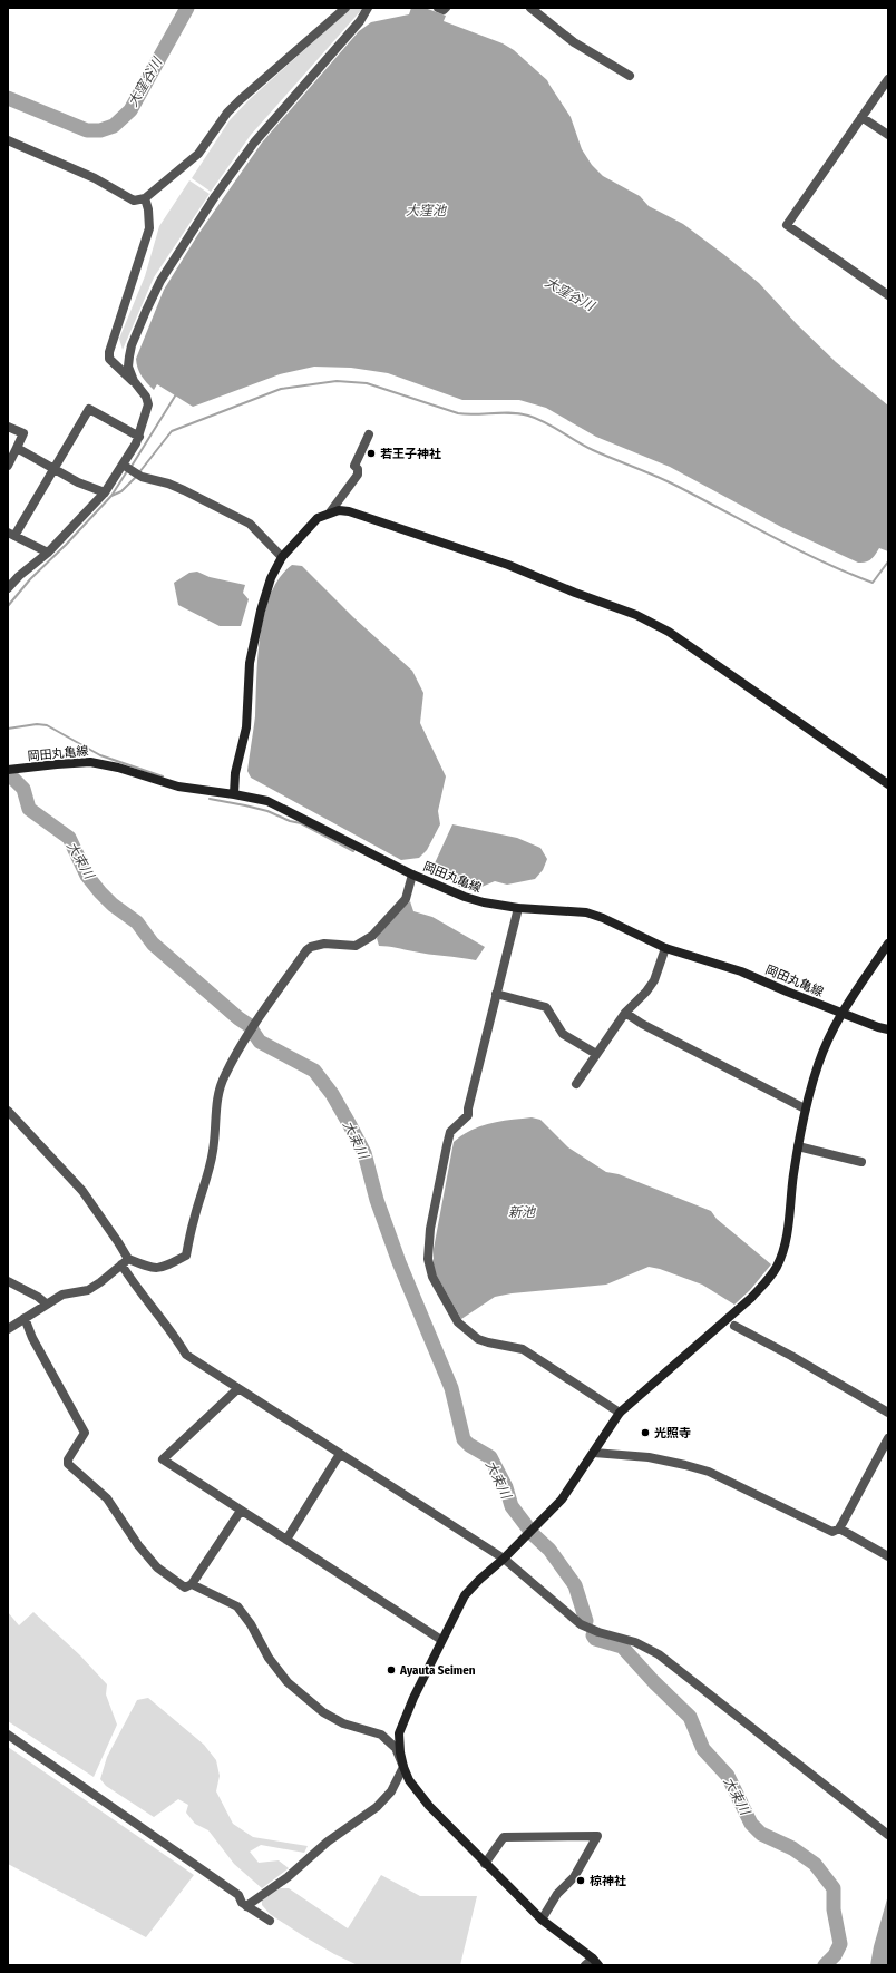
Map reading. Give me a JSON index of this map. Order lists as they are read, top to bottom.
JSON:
{
  "streets": {
    "street": ["岡田丸亀線"]
  },
  "water": [
    "大窪谷川",
    "大窪池",
    "大束川",
    "新池"
  ],
  "places": [
    "若王子神社",
    "光照寺",
    "Ayauta Seimen",
    "椋神社"
  ]
}
